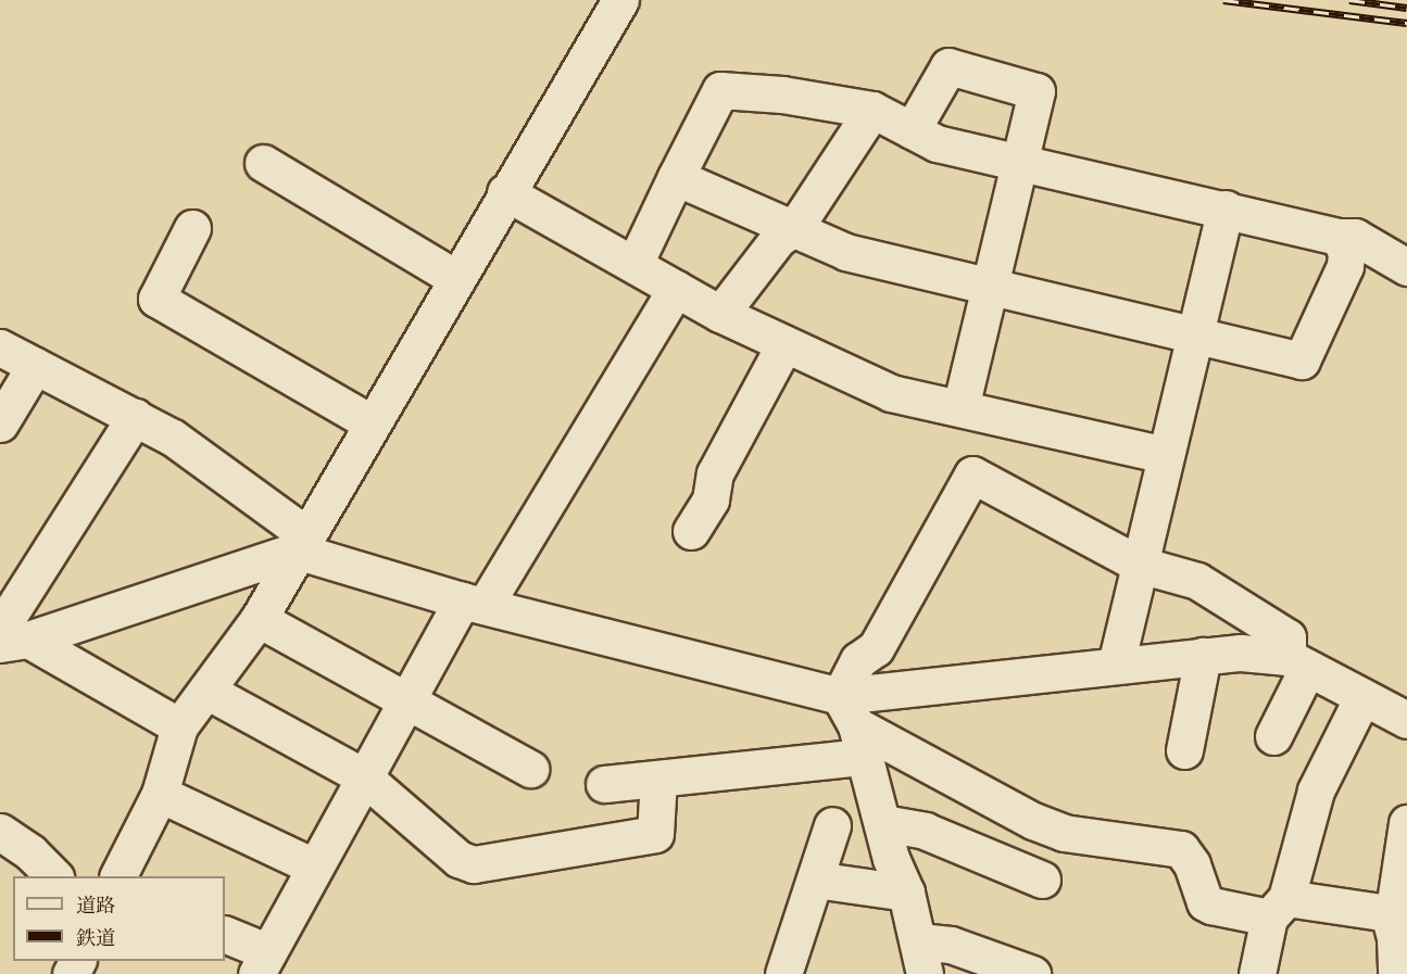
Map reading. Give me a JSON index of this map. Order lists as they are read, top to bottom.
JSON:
{
  "legend": ["道路", "鉄道"]
}
